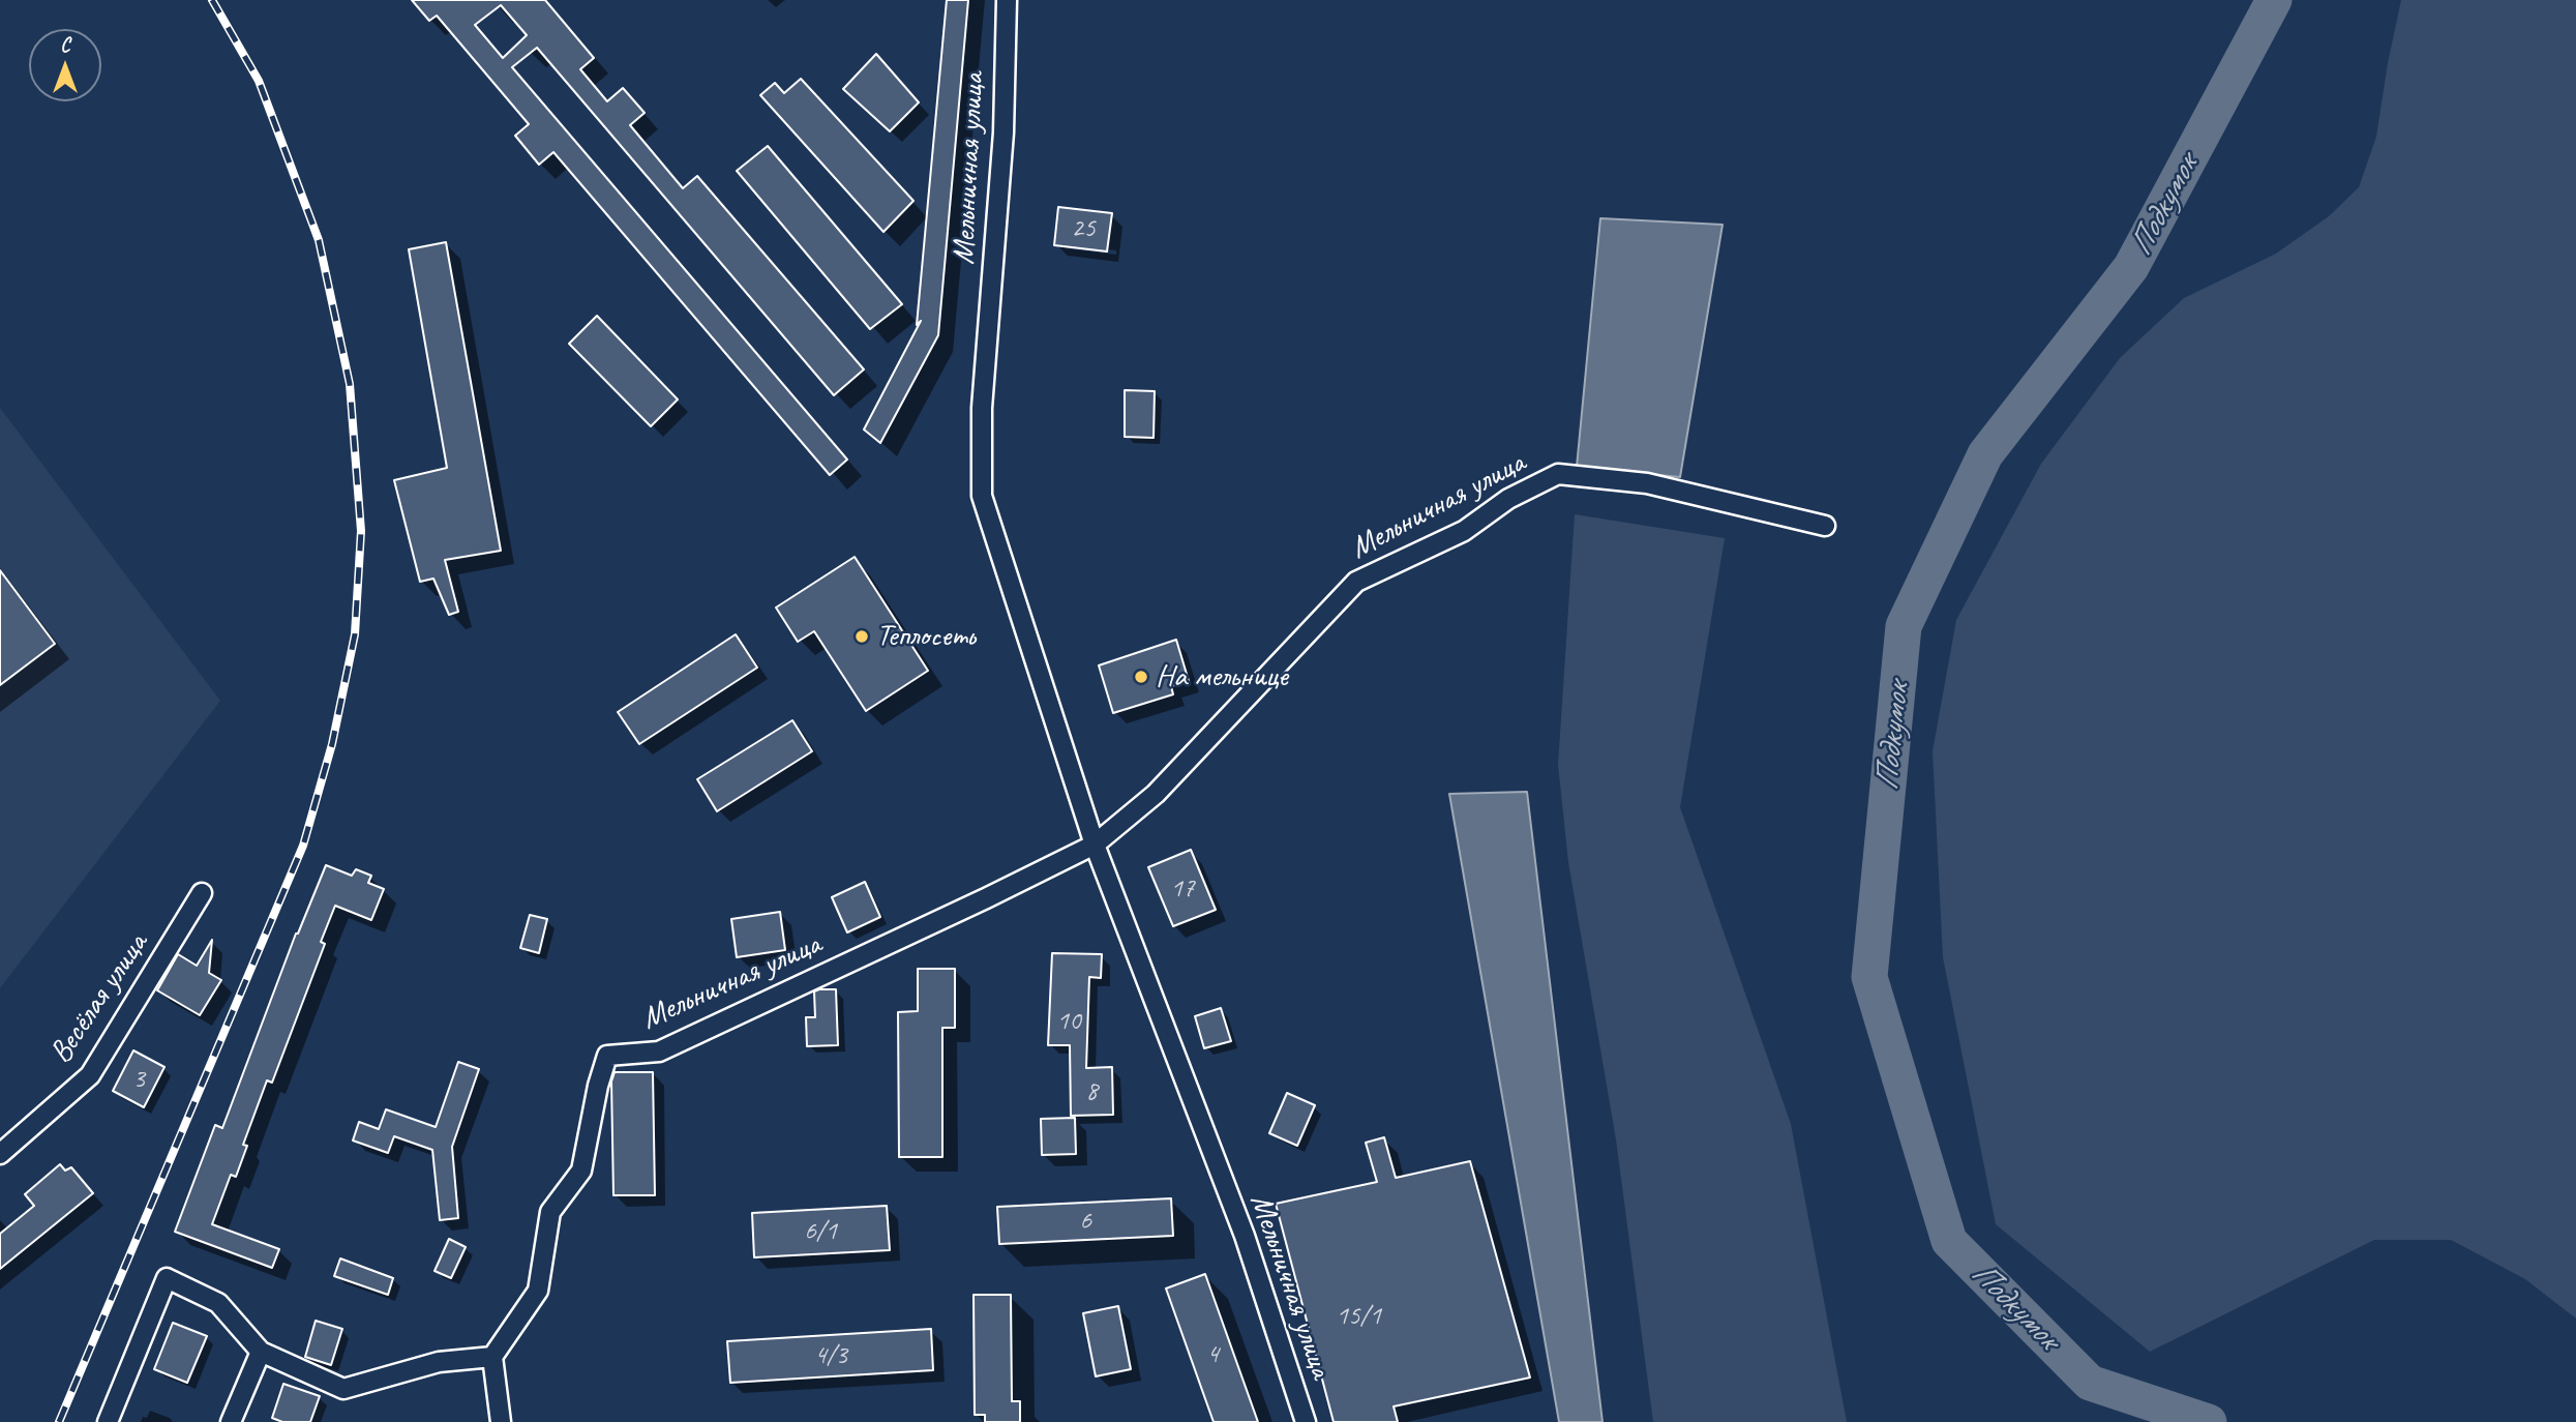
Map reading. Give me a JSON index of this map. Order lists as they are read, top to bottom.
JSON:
{
  "streets": {
    "street": ["Мельничная улица", "Весёлая улица"]
  },
  "water": ["Подкумок"],
  "places": ["Теплосеть", "На мельнице"],
  "house_numbers": [
    "25",
    "17",
    "10",
    "3",
    "8",
    "6",
    "6/1",
    "15/1",
    "4",
    "4/3"
  ],
  "north": "top"
}
